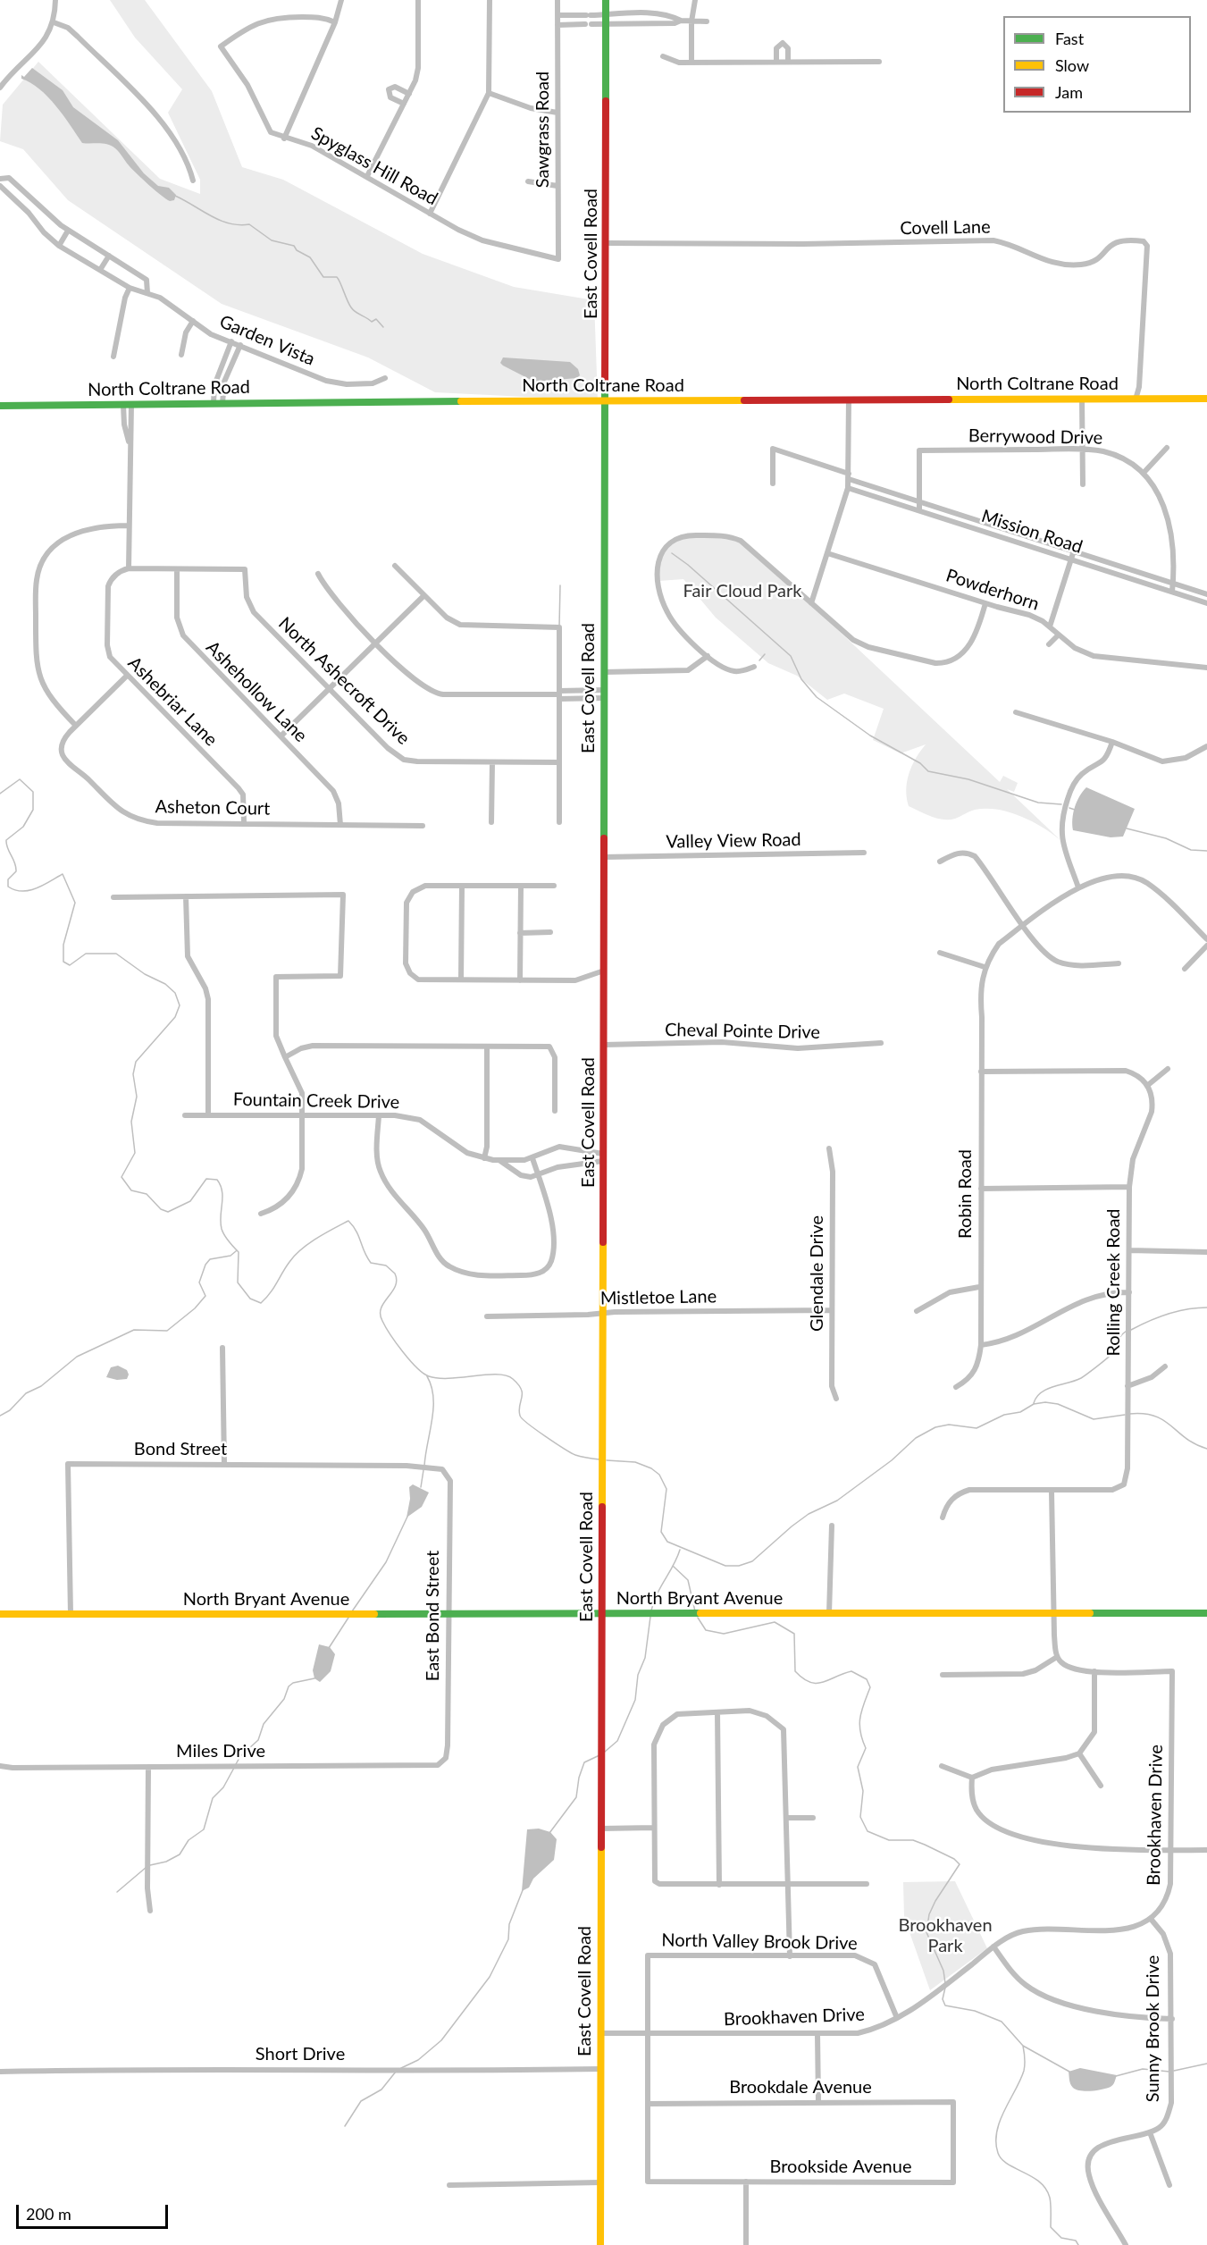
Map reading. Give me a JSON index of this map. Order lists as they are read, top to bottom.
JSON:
{
  "streets": {
    "street": [
      "Sawgrass Road",
      "Spyglass Hill Road",
      "Covell Lane",
      "East Covell Road",
      "Garden Vista",
      "North Coltrane Road",
      "Berrywood Drive",
      "Mission Road",
      "Powderhorn",
      "North Ashecroft Drive",
      "Ashehollow Lane",
      "Ashebriar Lane",
      "Asheton Court",
      "Valley View Road",
      "Cheval Pointe Drive",
      "Fountain Creek Drive",
      "Robin Road",
      "Glendale Drive",
      "Rolling Creek Road",
      "Mistletoe Lane",
      "Bond Street",
      "North Bryant Avenue",
      "East Bond Street",
      "Miles Drive",
      "Brookhaven Drive",
      "North Valley Brook Drive",
      "Sunny Brook Drive",
      "Short Drive",
      "Brookdale Avenue",
      "Brookside Avenue"
    ]
  },
  "crossings": [
    ["Sawgrass Road", "Spyglass Hill Road"],
    ["Covell Lane", "East Covell Road"],
    ["Covell Lane", "North Coltrane Road"],
    ["East Covell Road", "North Coltrane Road"],
    ["East Covell Road", "Valley View Road"],
    ["East Covell Road", "Cheval Pointe Drive"],
    ["East Covell Road", "Fountain Creek Drive"],
    ["East Covell Road", "Mistletoe Lane"],
    ["East Covell Road", "North Bryant Avenue"],
    ["East Covell Road", "Brookhaven Drive"],
    ["East Covell Road", "Short Drive"],
    ["Berrywood Drive", "Mission Road"],
    ["North Ashecroft Drive", "Ashehollow Lane"],
    ["Ashehollow Lane", "Asheton Court"],
    ["Ashebriar Lane", "Asheton Court"],
    ["Glendale Drive", "Mistletoe Lane"],
    ["Bond Street", "North Bryant Avenue"],
    ["Bond Street", "East Bond Street"],
    ["North Bryant Avenue", "East Bond Street"],
    ["East Bond Street", "Miles Drive"],
    ["Brookhaven Drive", "North Valley Brook Drive"],
    ["Brookhaven Drive", "Sunny Brook Drive"],
    ["Brookdale Avenue", "Brookside Avenue"]
  ],
  "parks": ["Fair Cloud Park", "Brookhaven Park"],
  "legend": ["Fast", "Slow", "Jam"],
  "scale_bar": "200 m"
}
